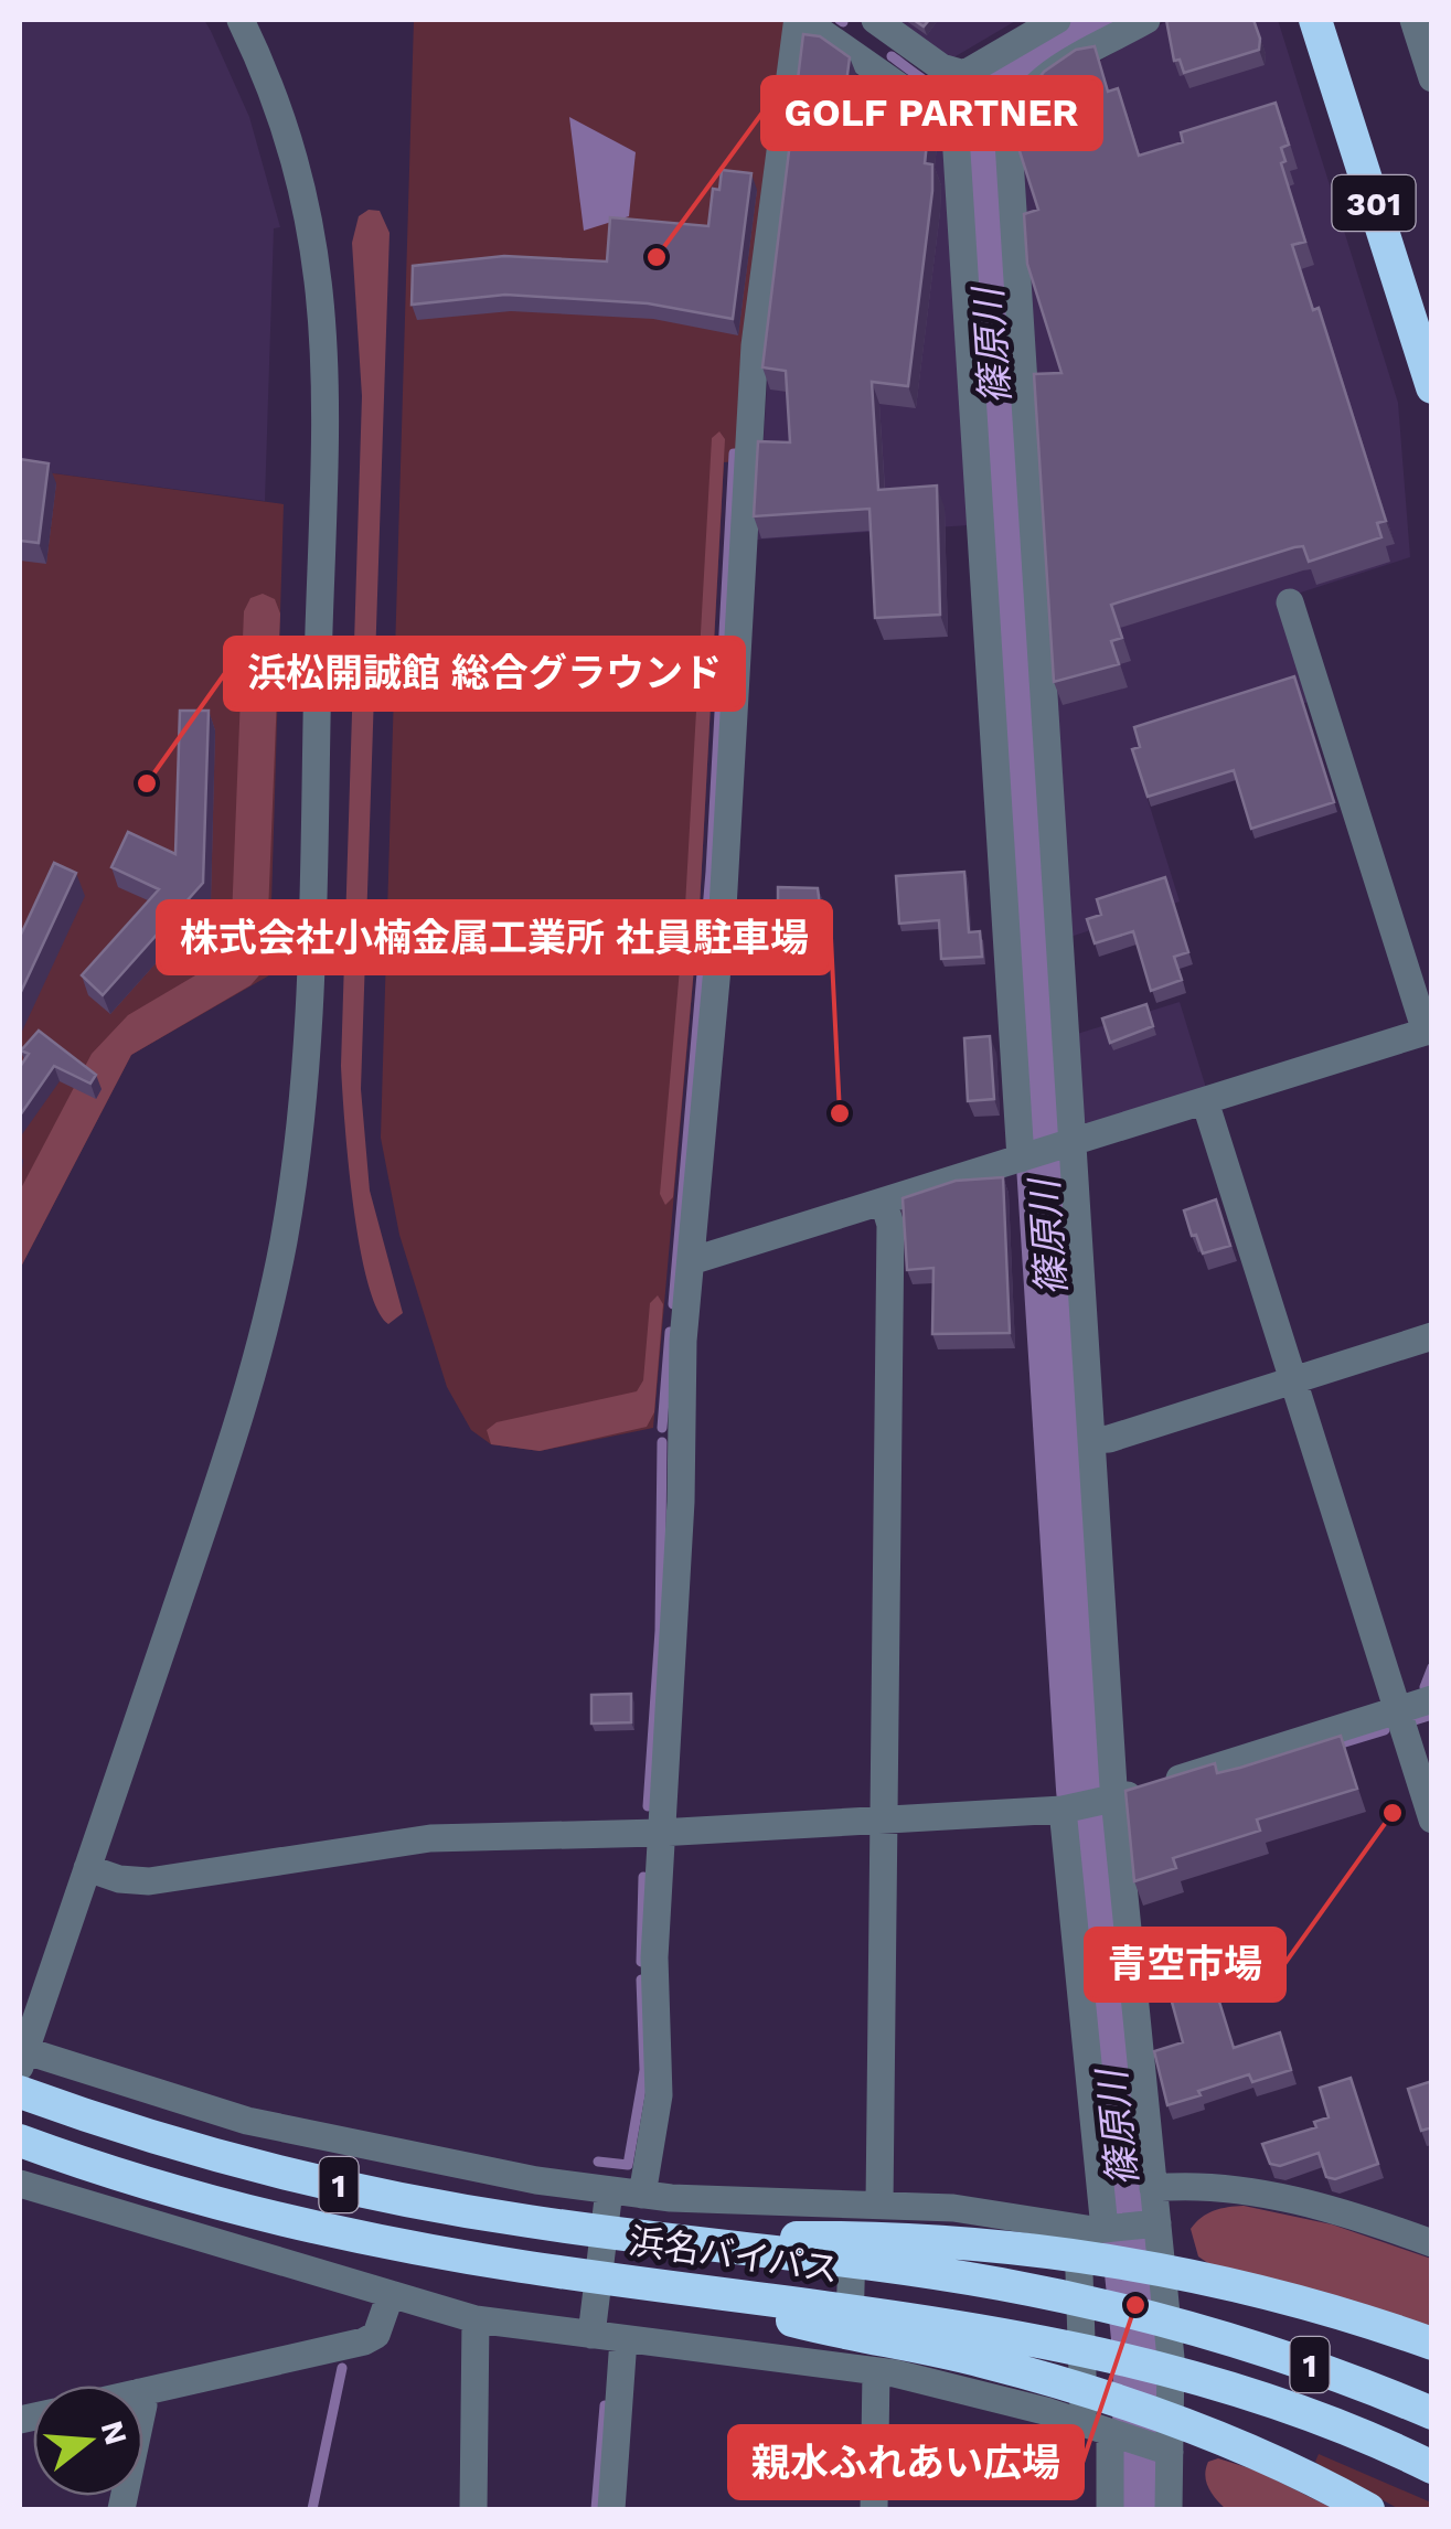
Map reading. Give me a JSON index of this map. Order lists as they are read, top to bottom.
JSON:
{
  "streets": {
    "highway": ["301", "1", "浜名バイパス"]
  },
  "water": ["篠原川"],
  "places": [
    "GOLF PARTNER",
    "浜松開誠館 総合グラウンド",
    "株式会社小楠金属工業所 社員駐車場",
    "青空市場",
    "親水ふれあい広場"
  ],
  "north": "right"
}
